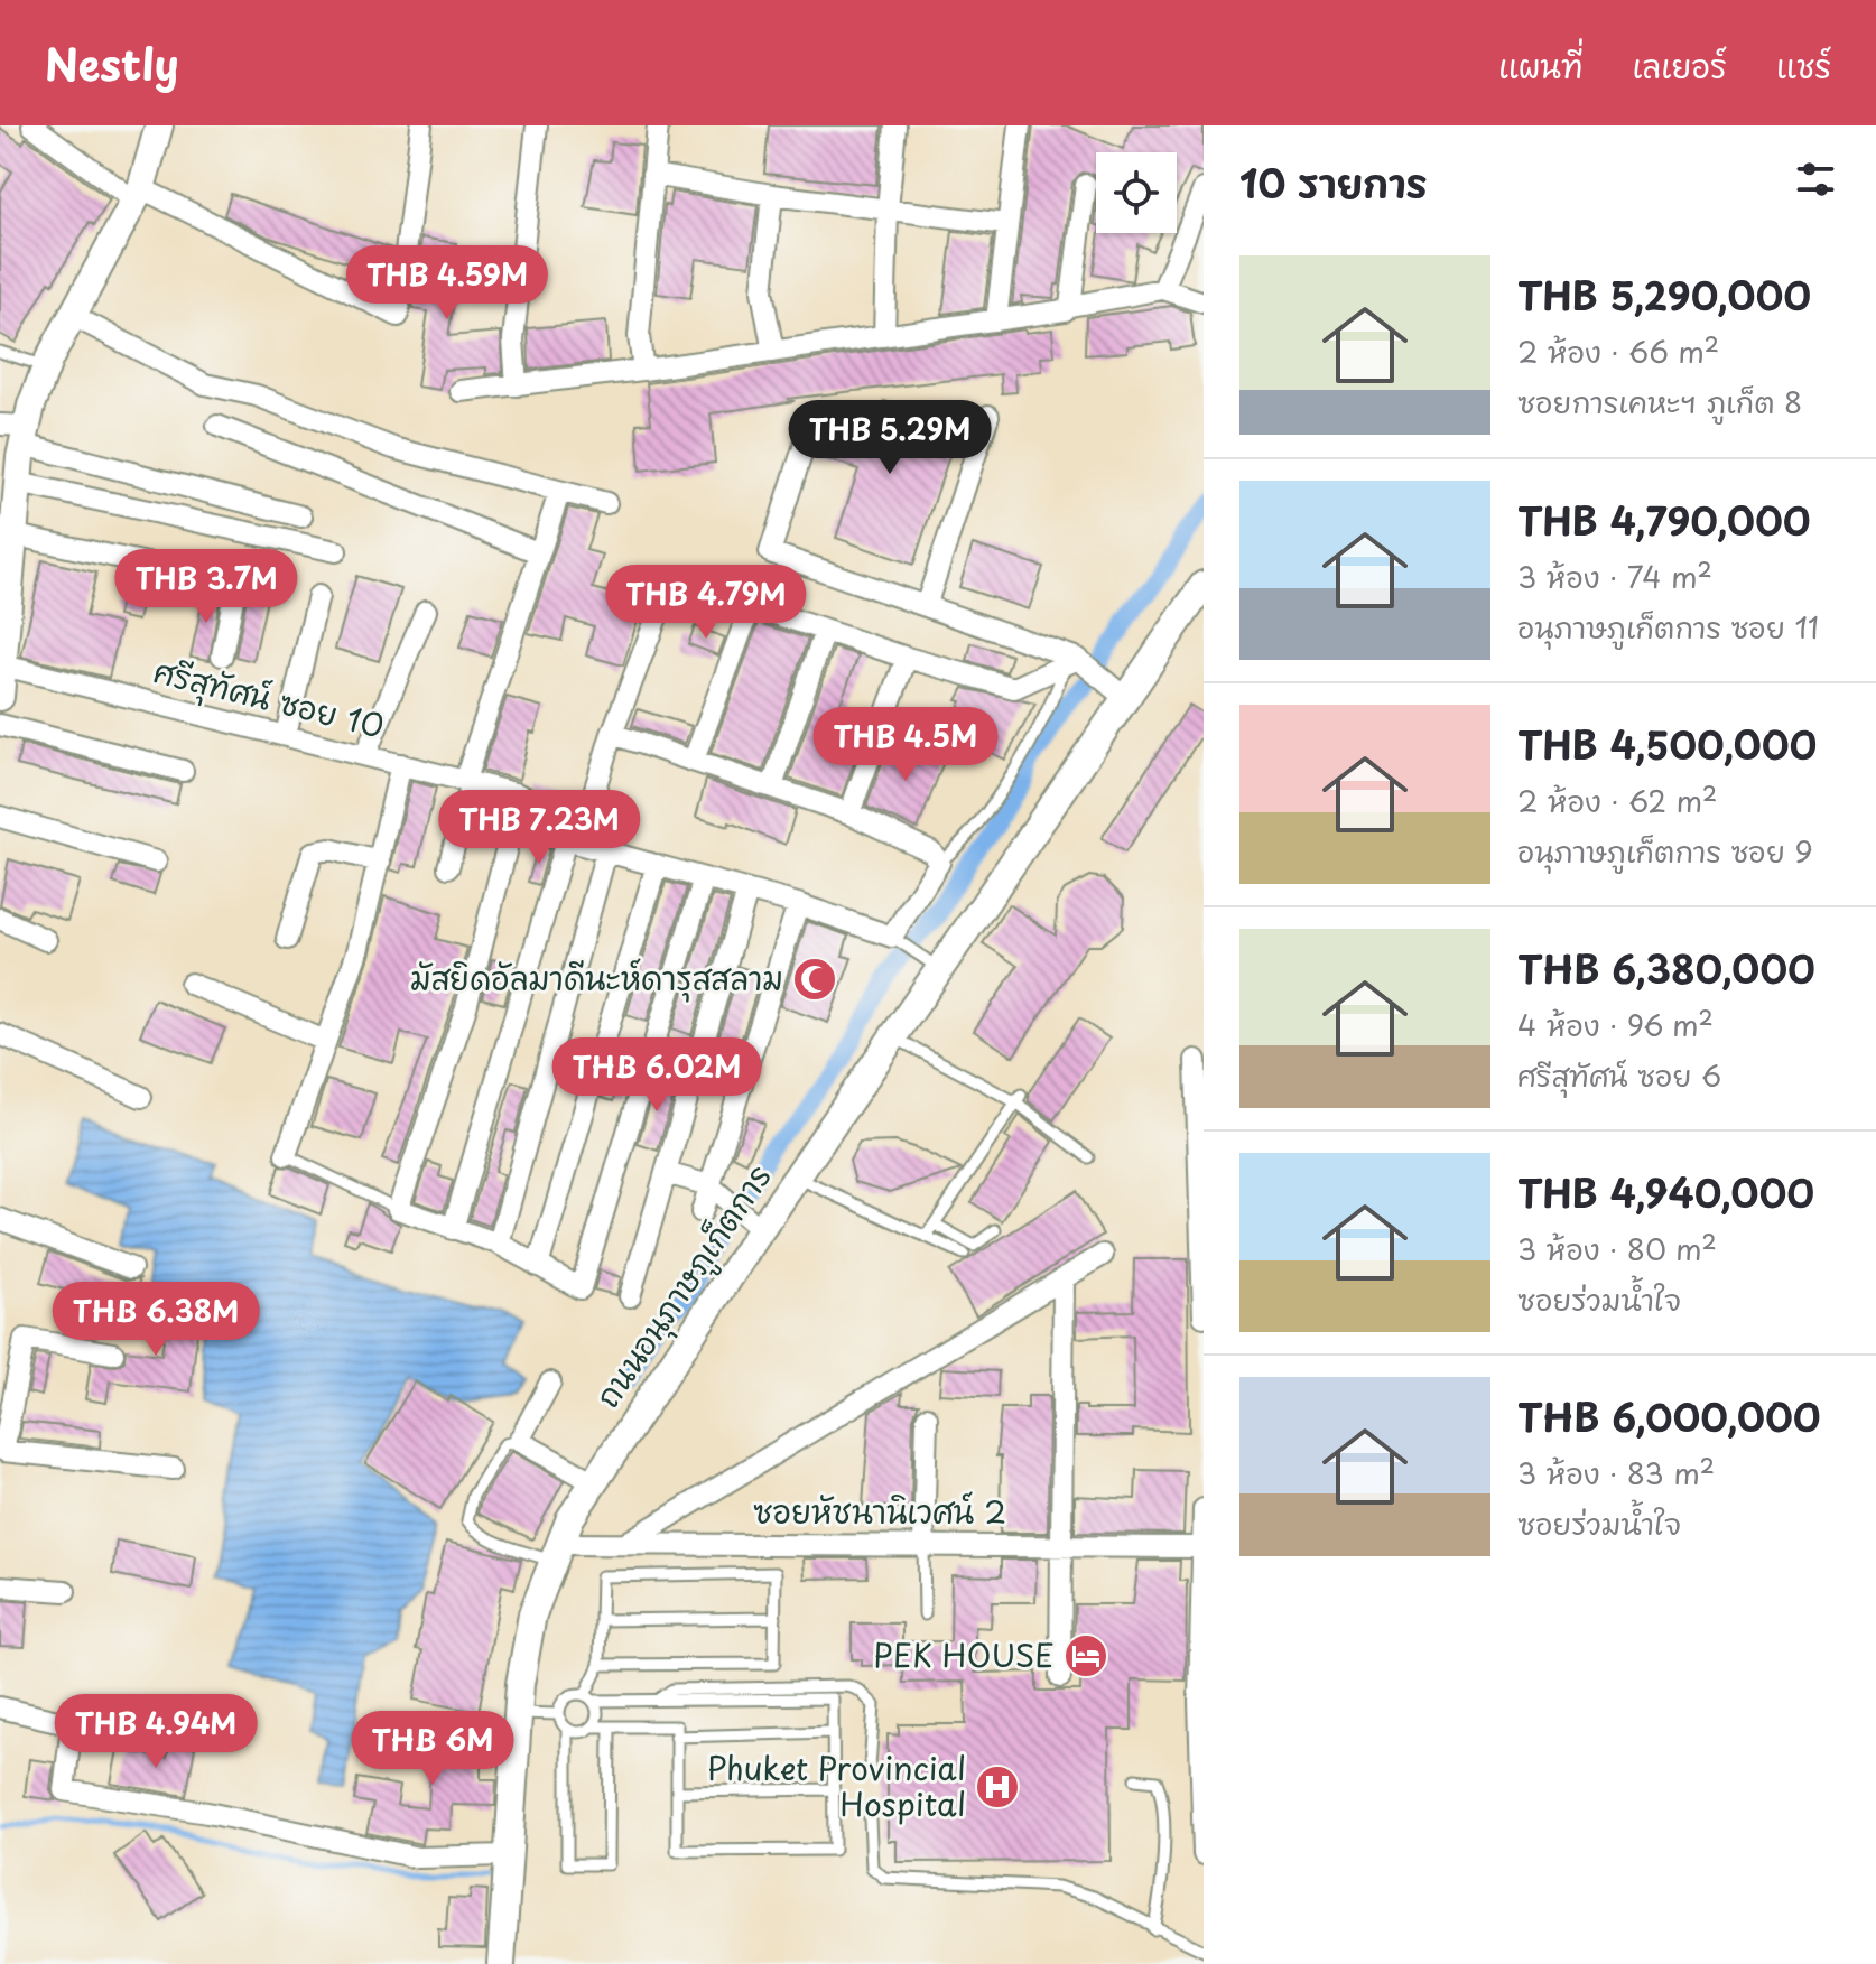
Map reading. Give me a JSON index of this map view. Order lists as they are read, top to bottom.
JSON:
{
  "streets": {
    "street": ["ศรีสุทัศน์ ซอย 10", "ถนนอนุภาษภูเก็ตการ", "ซอยหัชนานิเวศน์ 2"]
  },
  "crossings": [
    ["ถนนอนุภาษภูเก็ตการ", "ซอยหัชนานิเวศน์ 2"]
  ],
  "places": {
    "mosque": ["มัสยิดอัลมาดีนะห์ดารุสสลาม"],
    "hotel": ["PEK HOUSE"],
    "hospital": ["Phuket Provincial Hospital"]
  },
  "page": {
    "header": "Nestly",
    "nav": ["แผนที่", "เลเยอร์", "แชร์"],
    "heading": "10 รายการ",
    "list": [
      {
        "name": "THB 5,290,000",
        "note": "2 ห้อง · 66 m² · ซอยการเคหะฯ ภูเก็ต 8"
      },
      {
        "name": "THB 4,790,000",
        "note": "3 ห้อง · 74 m² · อนุภาษภูเก็ตการ ซอย 11"
      },
      {
        "name": "THB 4,500,000",
        "note": "2 ห้อง · 62 m² · อนุภาษภูเก็ตการ ซอย 9"
      },
      {
        "name": "THB 6,380,000",
        "note": "4 ห้อง · 96 m² · ศรีสุทัศน์ ซอย 6"
      },
      {
        "name": "THB 4,940,000",
        "note": "3 ห้อง · 80 m² · ซอยร่วมน้ำใจ"
      },
      {
        "name": "THB 6,000,000",
        "note": "3 ห้อง · 83 m² · ซอยร่วมน้ำใจ"
      }
    ],
    "price": [
      "THB 4.59M",
      "THB 5.29M",
      "THB 3.7M",
      "THB 4.79M",
      "THB 4.5M",
      "THB 7.23M",
      "THB 6.02M",
      "THB 6.38M",
      "THB 4.94M",
      "THB 6M"
    ]
  }
}
